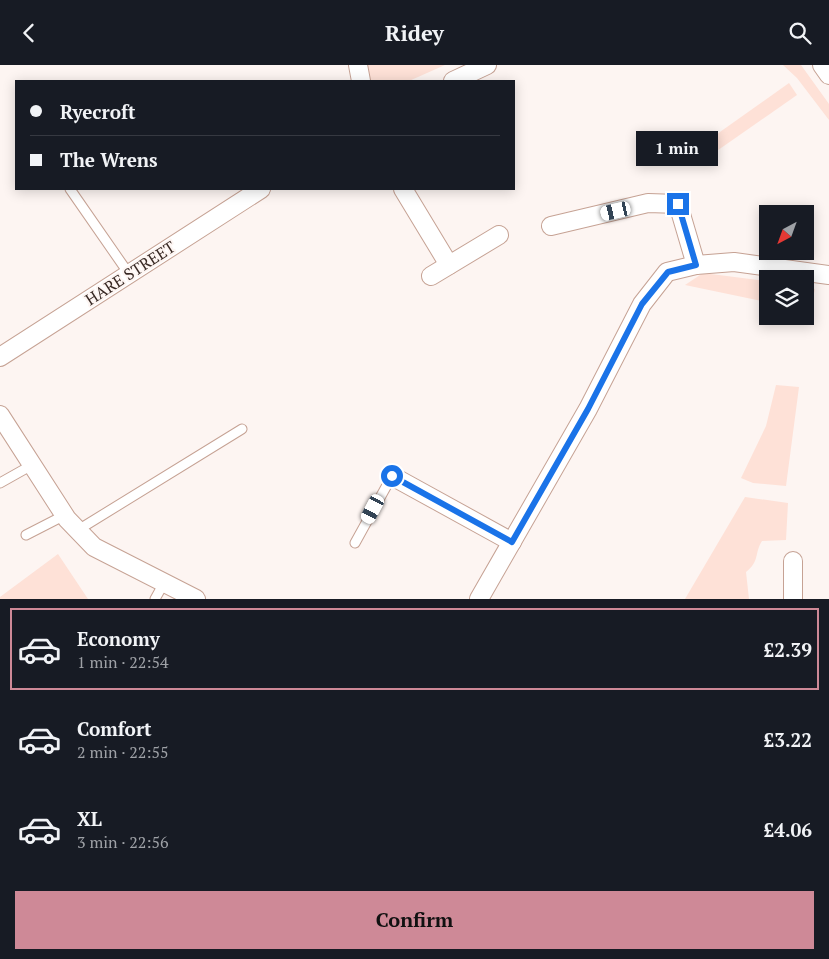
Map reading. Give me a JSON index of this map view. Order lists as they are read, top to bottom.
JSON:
{
  "streets": {
    "street": ["HARE STREET"]
  },
  "north": "bottom left",
  "page": {
    "header": "Ridey",
    "banner": ["Ryecroft", "The Wrens"],
    "bubble": "1 min",
    "list": [
      {
        "name": "Economy",
        "note": "1 min · 22:54",
        "value": "£2.39"
      },
      {
        "name": "Comfort",
        "note": "2 min · 22:55",
        "value": "£3.22"
      },
      {
        "name": "XL",
        "note": "3 min · 22:56",
        "value": "£4.06"
      }
    ],
    "buttons": "Confirm"
  }
}
